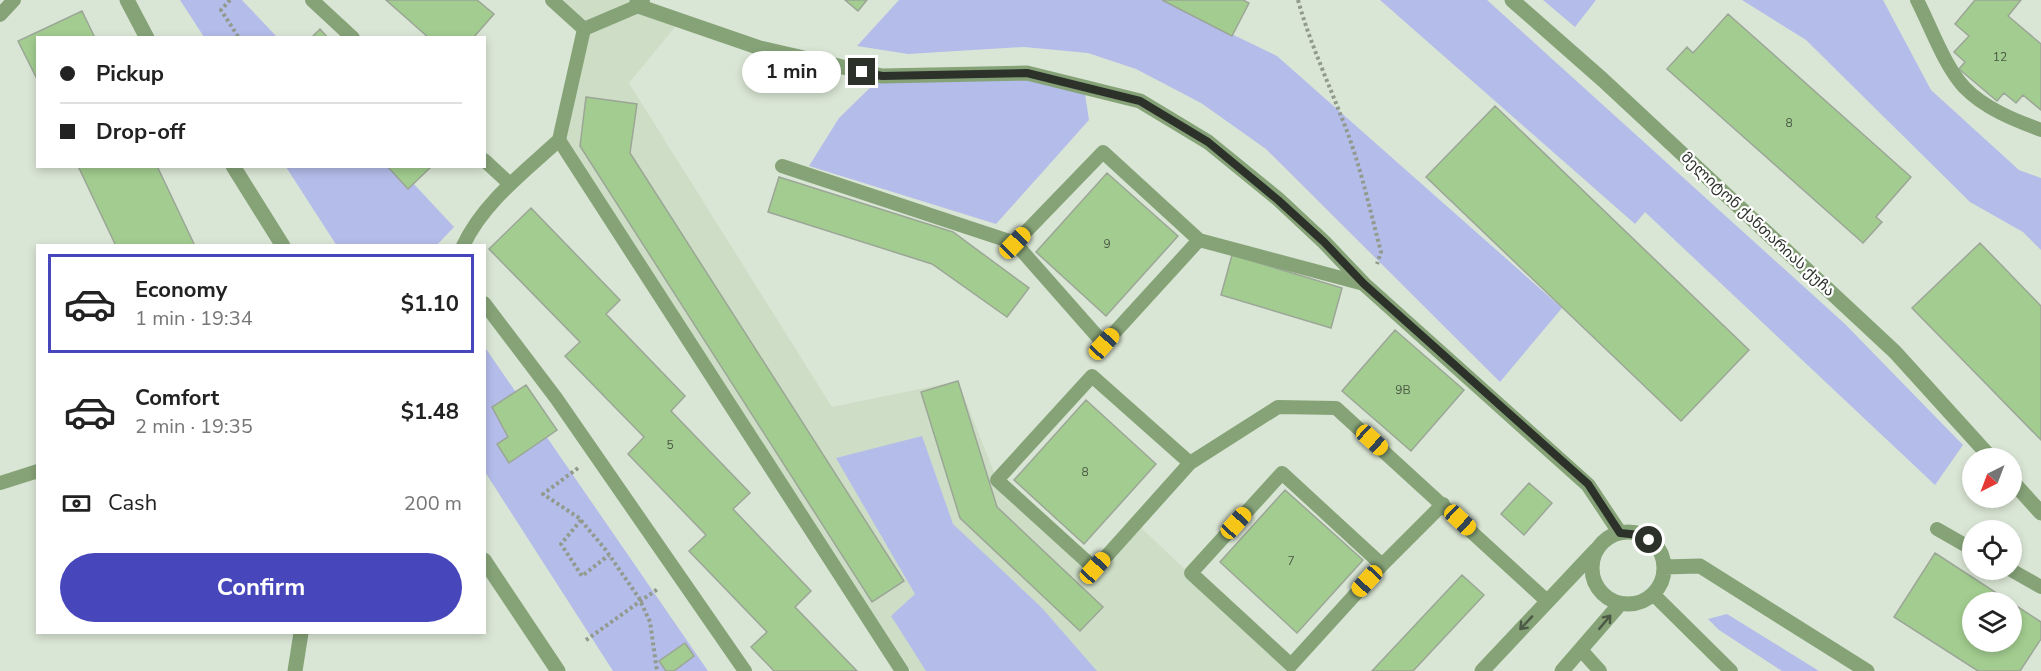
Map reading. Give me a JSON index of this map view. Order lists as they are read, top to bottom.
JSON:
{
  "streets": {
    "street": ["მელიტონ ქანთარიას ქუჩა"]
  },
  "house_numbers": [
    "12",
    "8",
    "9",
    "9B",
    "5",
    "8",
    "7"
  ],
  "north": "bottom left",
  "page": {
    "banner": ["Pickup", "Drop-off"],
    "bubble": "1 min",
    "list": [
      {
        "name": "Economy",
        "note": "1 min · 19:34",
        "value": "$1.10"
      },
      {
        "name": "Comfort",
        "note": "2 min · 19:35",
        "value": "$1.48"
      }
    ],
    "pay": ["Cash", "200 m"],
    "buttons": "Confirm"
  }
}
